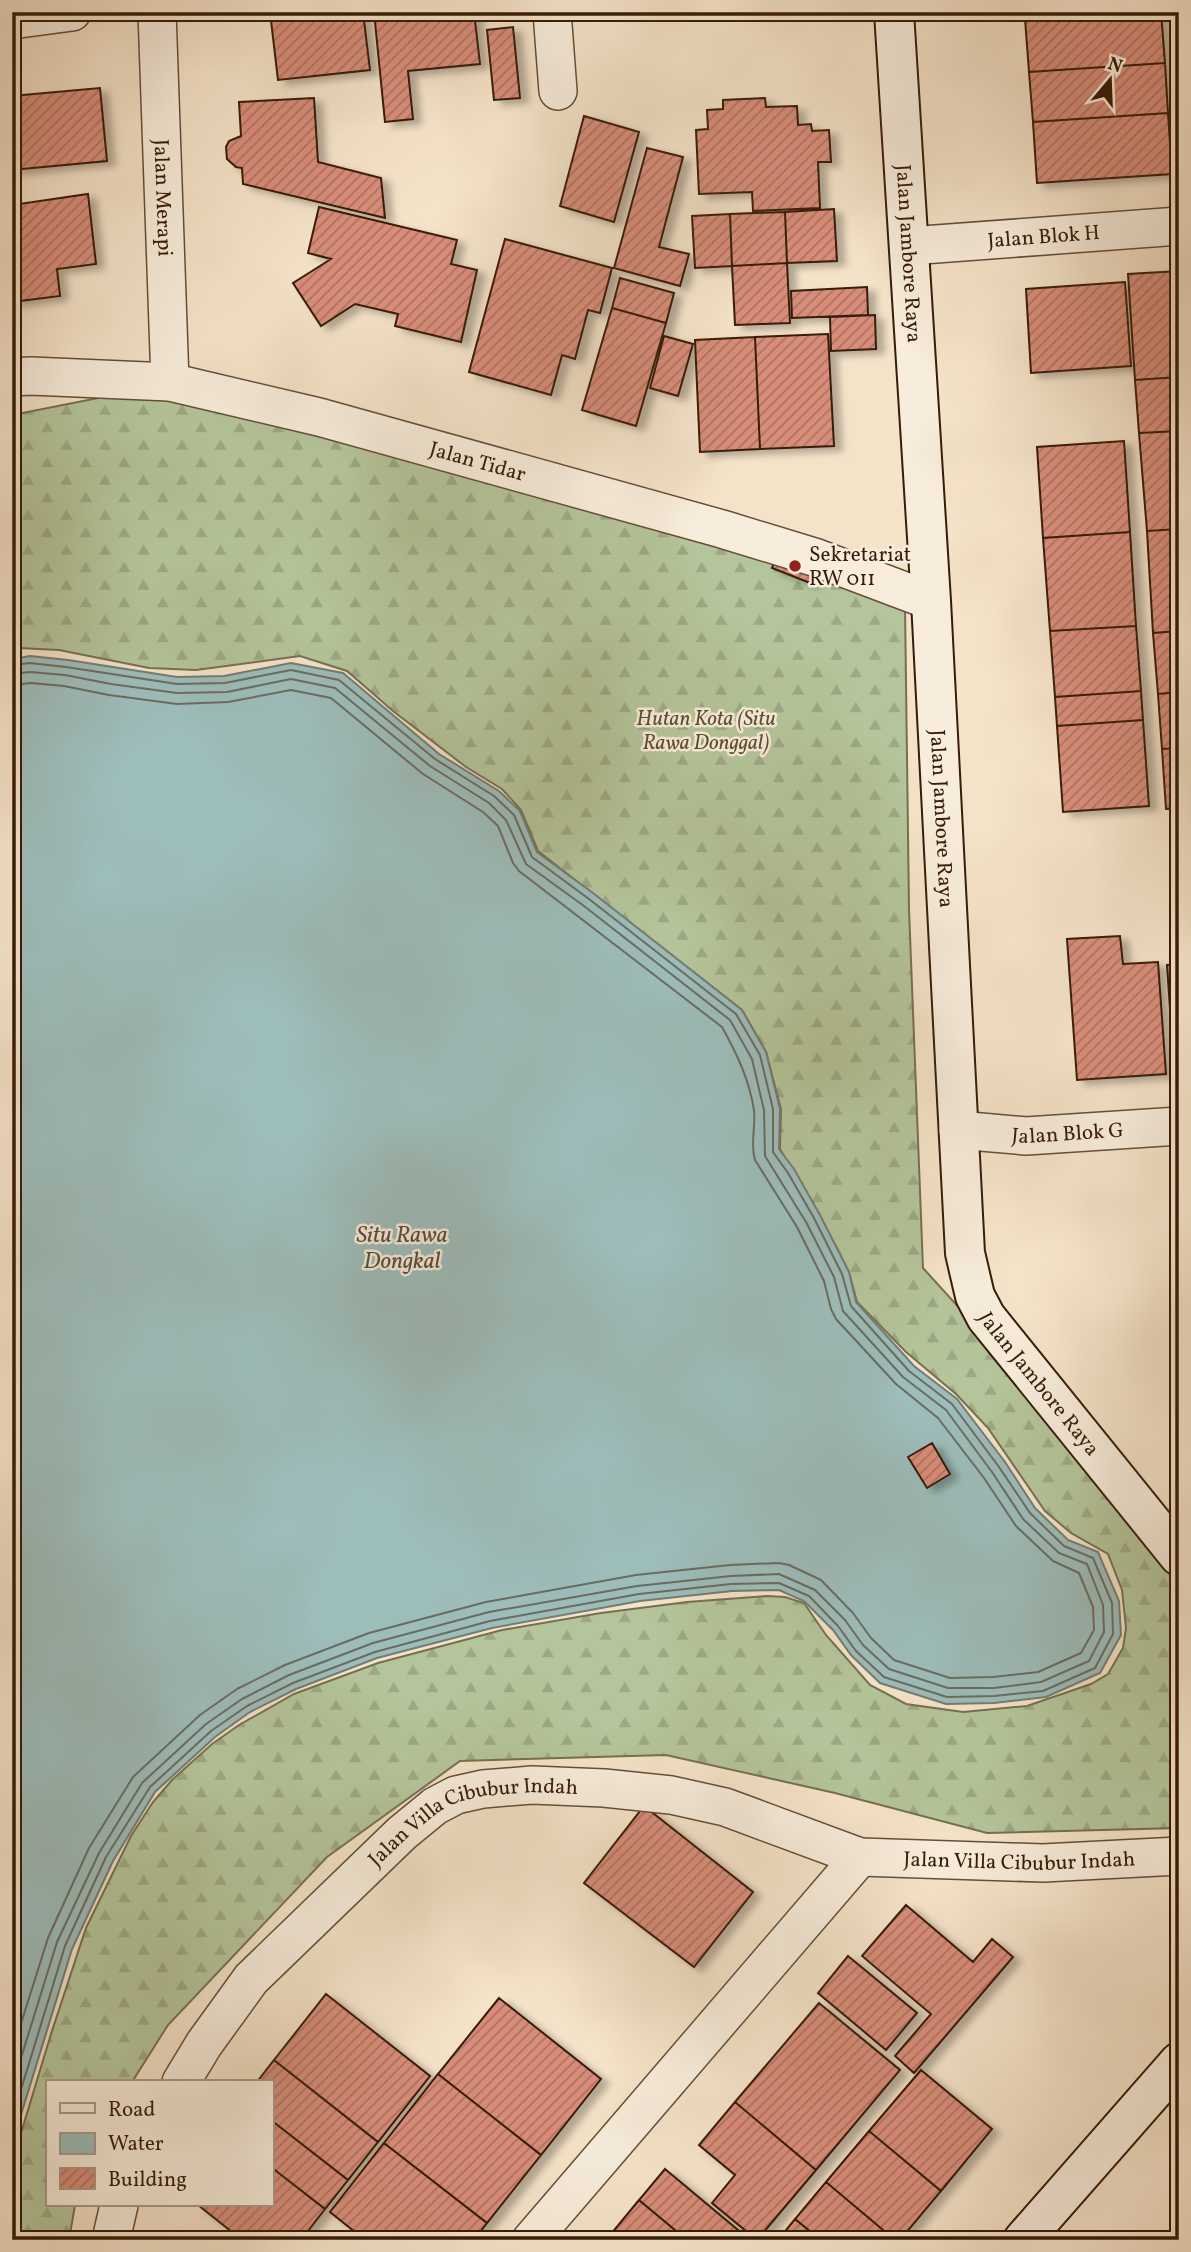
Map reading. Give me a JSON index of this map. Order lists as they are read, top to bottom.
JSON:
{
  "streets": {
    "street": [
      "Jalan Merapi",
      "Jalan Blok H",
      "Jalan Jambore Raya",
      "Jalan Tidar",
      "Jalan Blok G",
      "Jalan Villa Cibubur Indah"
    ]
  },
  "crossings": [
    ["Jalan Merapi", "Jalan Tidar"],
    ["Jalan Blok H", "Jalan Jambore Raya"],
    ["Jalan Jambore Raya", "Jalan Tidar"],
    ["Jalan Jambore Raya", "Jalan Blok G"]
  ],
  "water": ["Situ Rawa Dongkal"],
  "parks": ["Hutan Kota (Situ Rawa Donggal)"],
  "places": ["Sekretariat RW 011"],
  "legend": ["Road", "Water", "Building"],
  "north": "top"
}
